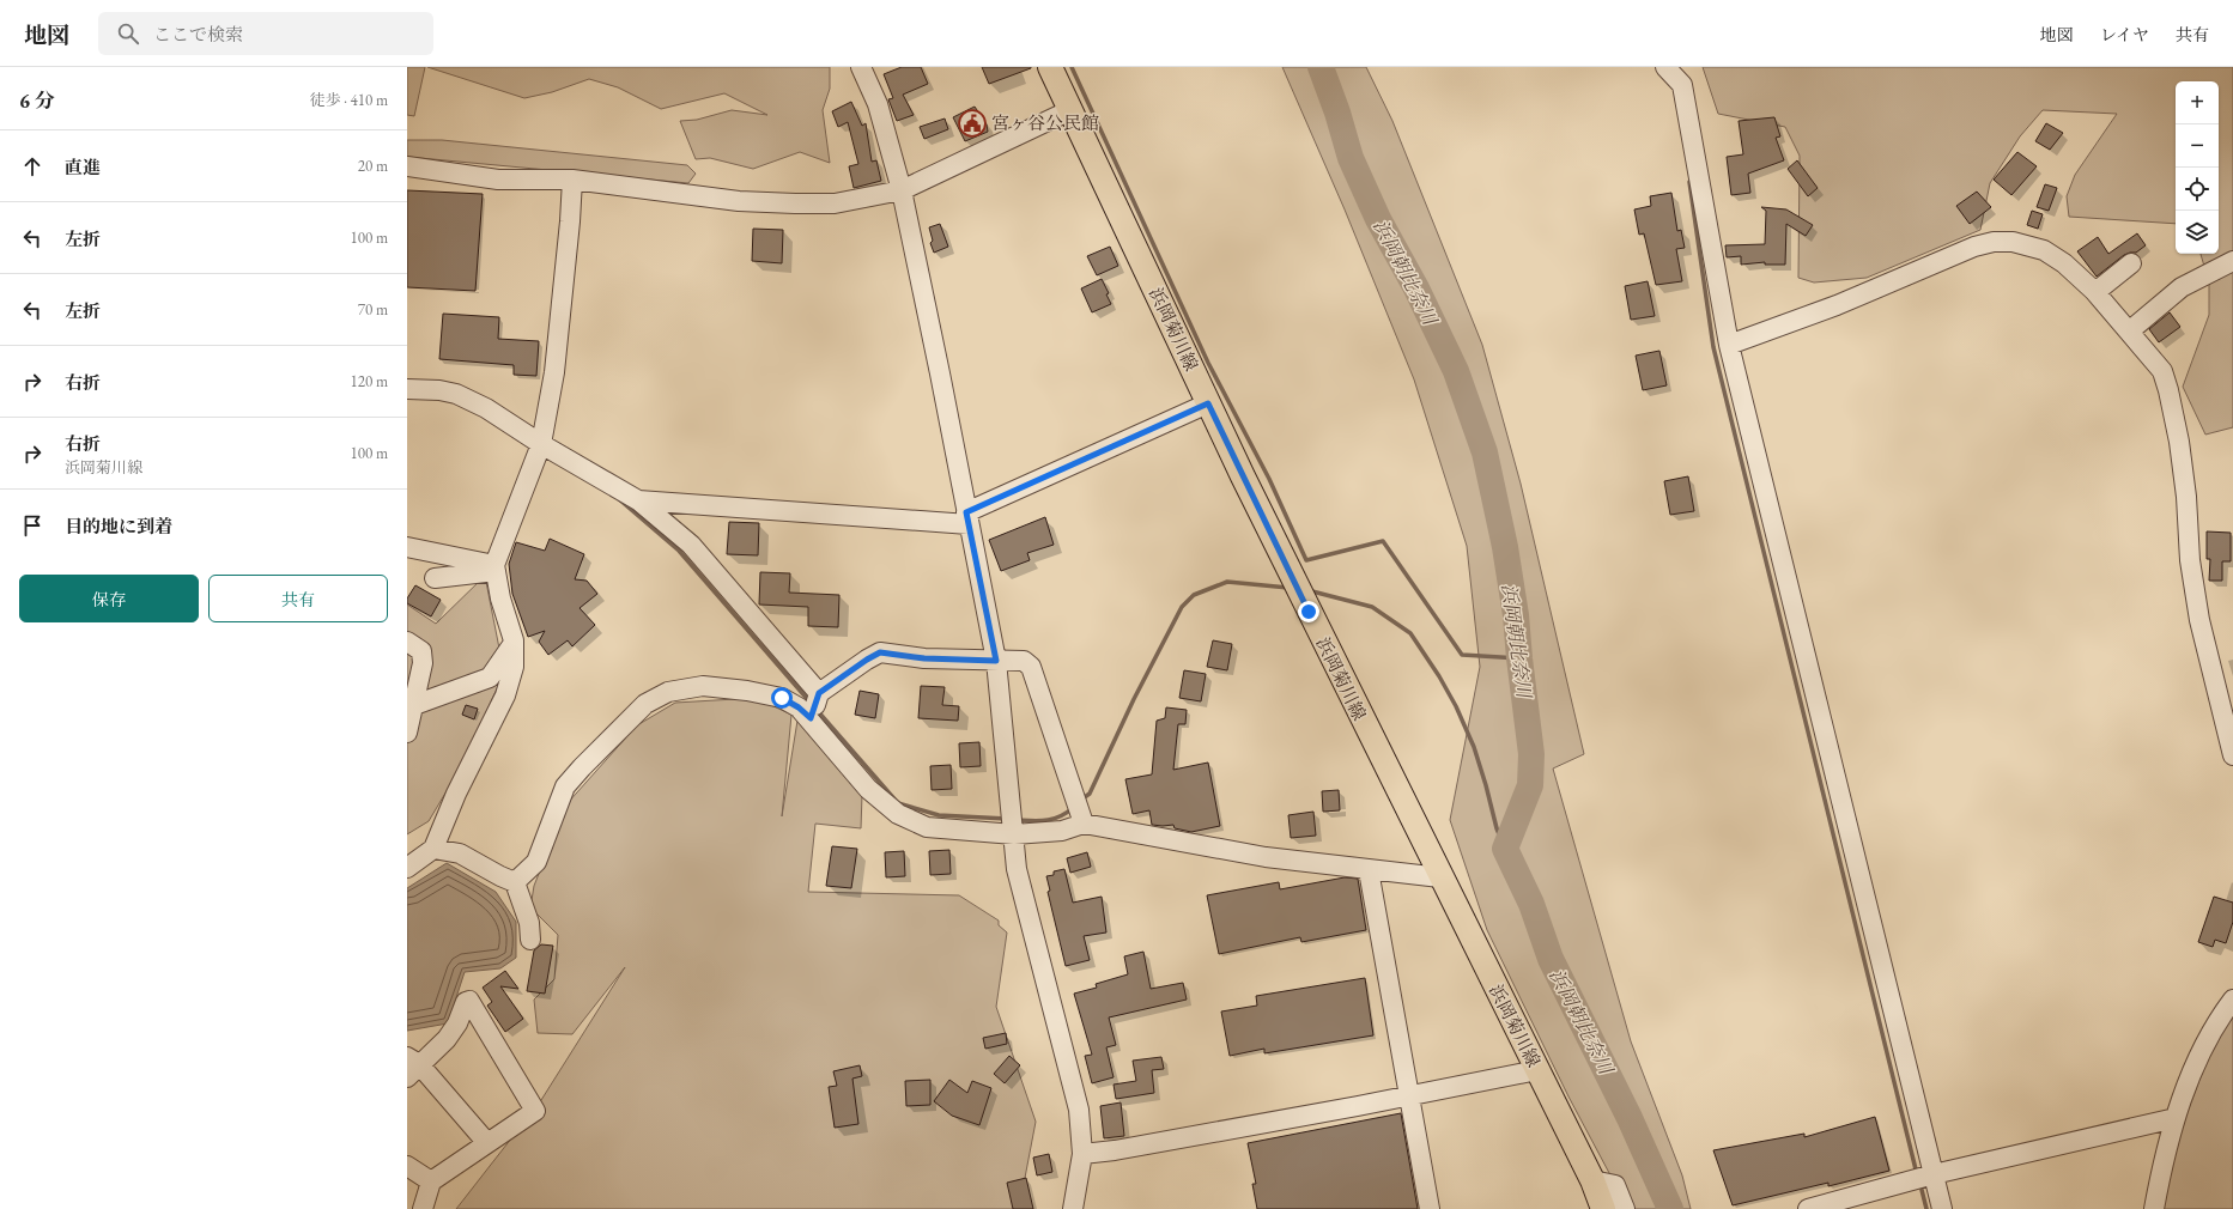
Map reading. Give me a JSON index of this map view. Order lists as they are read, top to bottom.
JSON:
{
  "streets": {
    "main road": ["浜岡菊川線"]
  },
  "water": ["浜岡朝比奈川"],
  "places": {
    "public building": ["宮ヶ谷公民館"]
  },
  "page": {
    "header": "地図",
    "search": "ここで検索",
    "nav": ["地図", "レイヤ", "共有"],
    "heading": ["6 分", "徒歩 · 410 m"],
    "map_buttons": ["+", "−"],
    "list": [
      ["直進", "20 m"],
      ["左折", "100 m"],
      ["左折", "70 m"],
      ["右折", "120 m"],
      ["右折", "浜岡菊川線", "100 m"],
      "目的地に到着"
    ],
    "buttons": ["保存", "共有"]
  }
}
